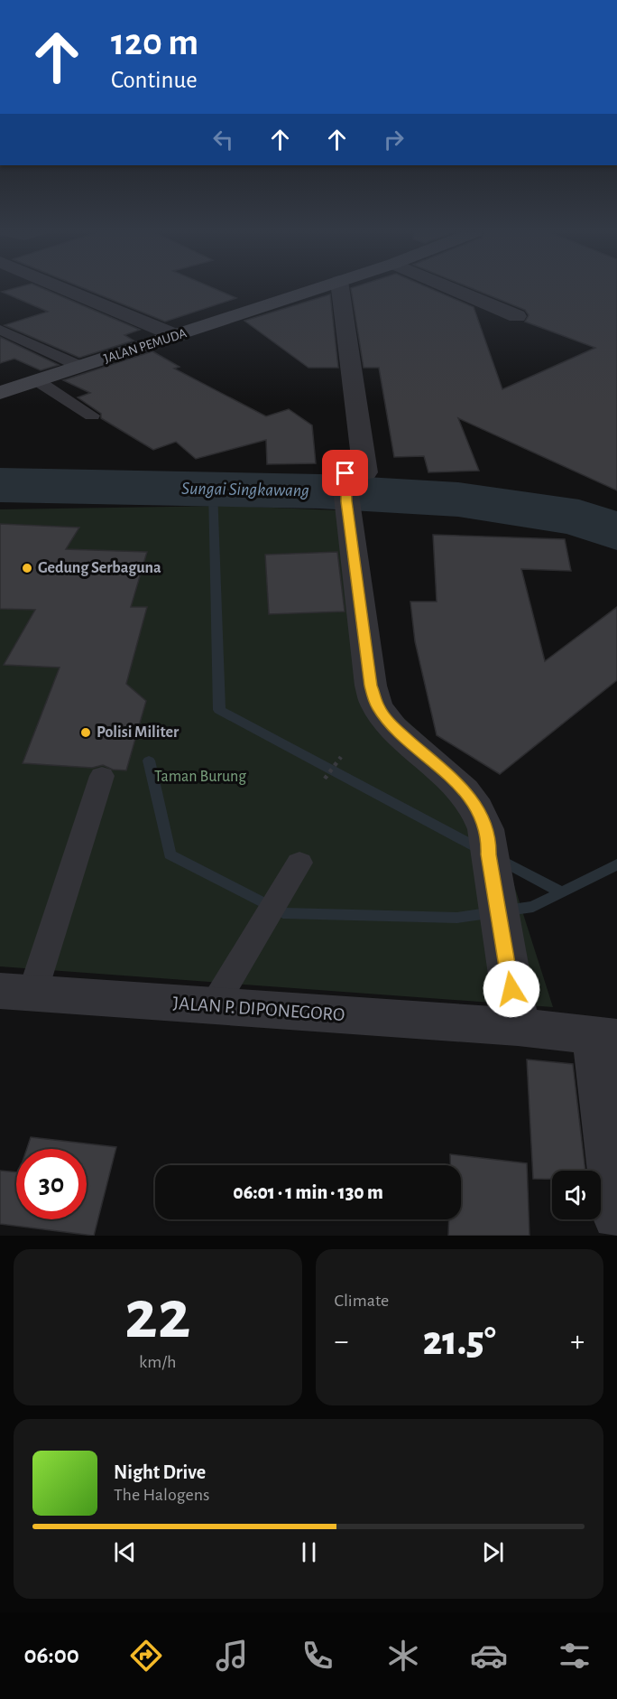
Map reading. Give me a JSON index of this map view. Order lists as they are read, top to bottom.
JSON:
{
  "streets": {
    "main road": ["JALAN PEMUDA"],
    "street": ["JALAN P. DIPONEGORO"]
  },
  "water": ["Sungai Singkawang"],
  "parks": ["Taman Burung"],
  "places": ["Gedung Serbaguna", "Polisi Militer"],
  "page": {
    "turn": ["120 m", "Continue"],
    "limit": "30",
    "trip": "06:01 · 1 min · 130 m",
    "tile": [
      ["22", "km/h"],
      "Climate"
    ],
    "heat": ["−", "21.5°", "+"],
    "song": ["Night Drive", "The Halogens"],
    "tabs": "06:00"
  }
}
